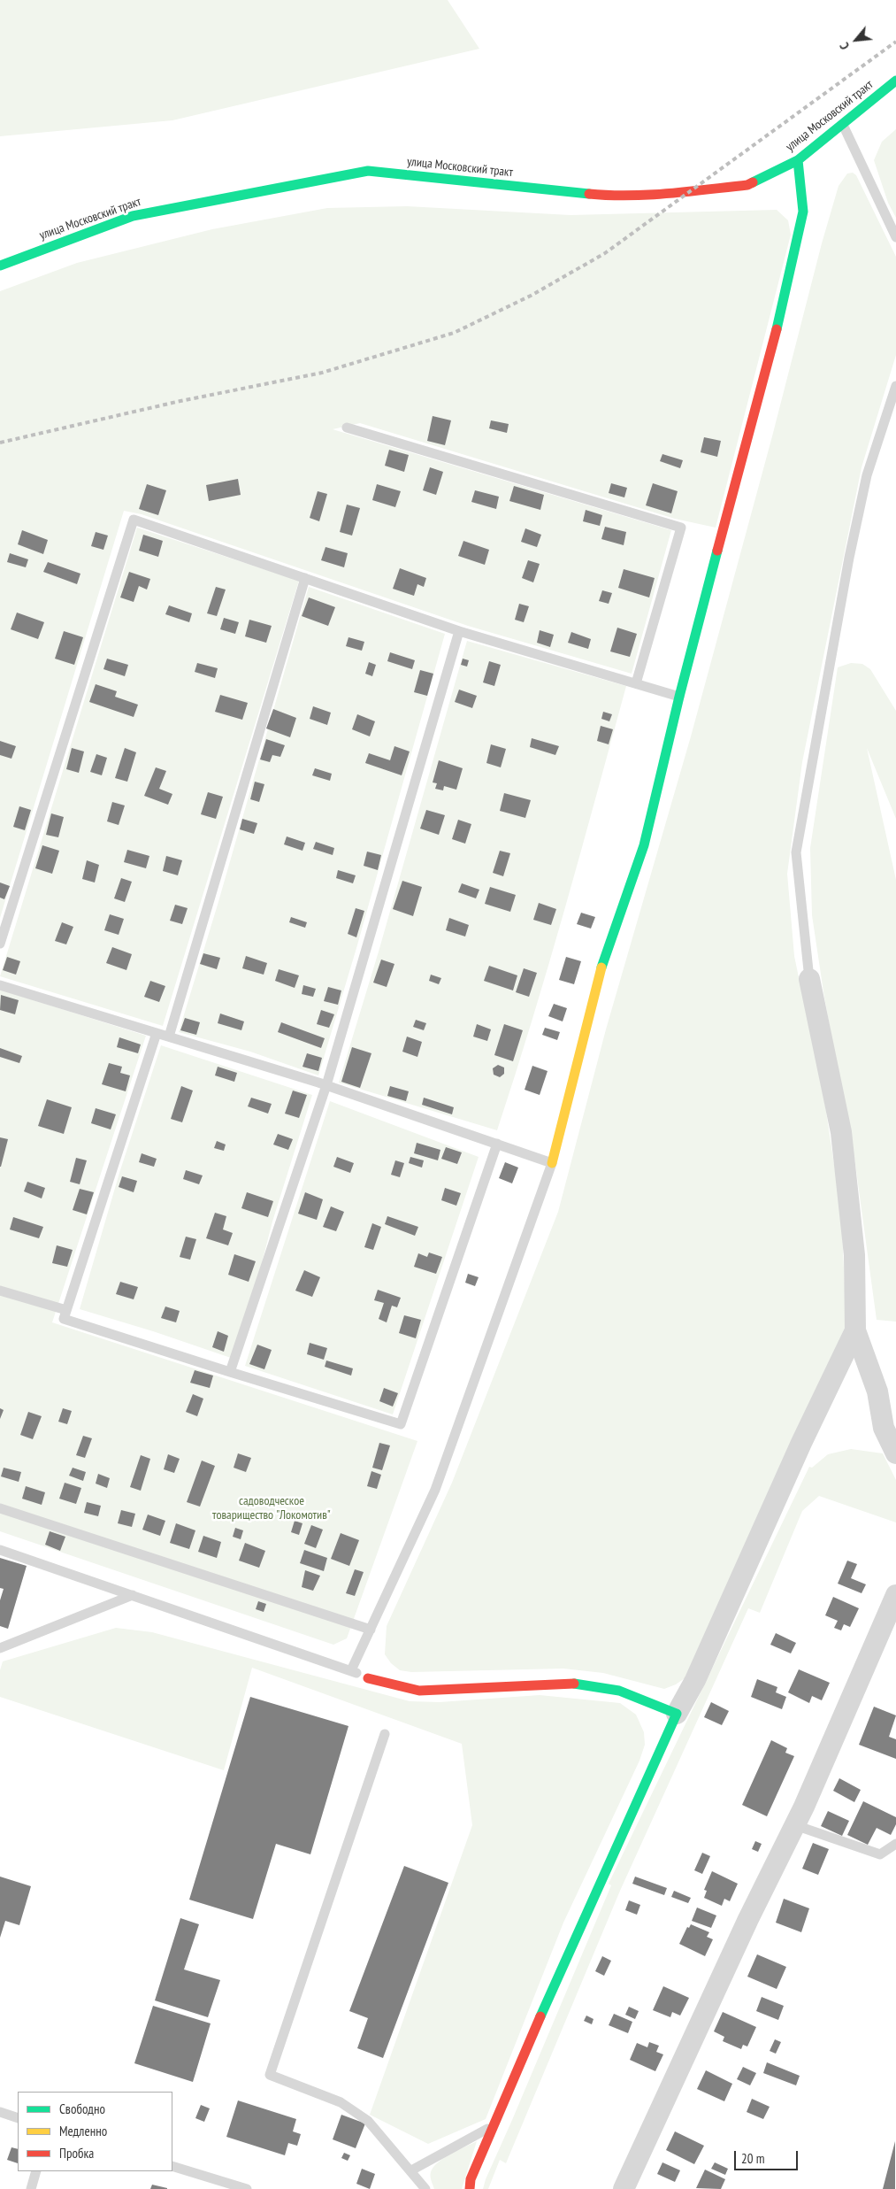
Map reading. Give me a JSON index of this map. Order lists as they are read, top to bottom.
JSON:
{
  "streets": {
    "street": ["улица Московский тракт"]
  },
  "parks": ["садоводческое товарищество \"Локомотив\""],
  "legend": ["Свободно", "Медленно", "Пробка"],
  "scale_bar": "20 m",
  "north": "bottom left"
}
